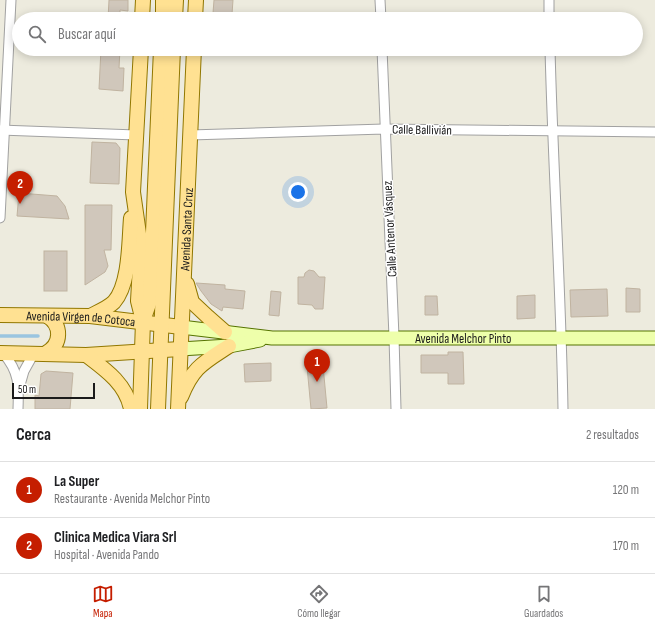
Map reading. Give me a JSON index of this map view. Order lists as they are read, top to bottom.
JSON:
{
  "streets": {
    "main road": ["Avenida Santa Cruz", "Avenida Virgen de Cotoca", "Avenida Melchor Pinto"],
    "street": ["Calle Ballivián", "Calle Antenor Vásquez"]
  },
  "crossings": [
    ["Calle Ballivián", "Avenida Santa Cruz"],
    ["Calle Ballivián", "Calle Antenor Vásquez"],
    ["Avenida Santa Cruz", "Avenida Virgen de Cotoca"],
    ["Avenida Santa Cruz", "Avenida Melchor Pinto"],
    ["Calle Antenor Vásquez", "Avenida Melchor Pinto"],
    ["Avenida Virgen de Cotoca", "Avenida Melchor Pinto"]
  ],
  "scale_bar": "50 m",
  "page": {
    "search": "Buscar aquí",
    "pins": ["2", "1"],
    "scale": "50 m",
    "heading": ["Cerca", "2 resultados"],
    "list": [
      {
        "mark": "1",
        "name": "La Super",
        "note": "Restaurante · Avenida Melchor Pinto",
        "value": "120 m"
      },
      {
        "mark": "2",
        "name": "Clinica Medica Viara Srl",
        "note": "Hospital · Avenida Pando",
        "value": "170 m"
      }
    ],
    "nav": ["Mapa", "Cómo llegar", "Guardados"]
  }
}
